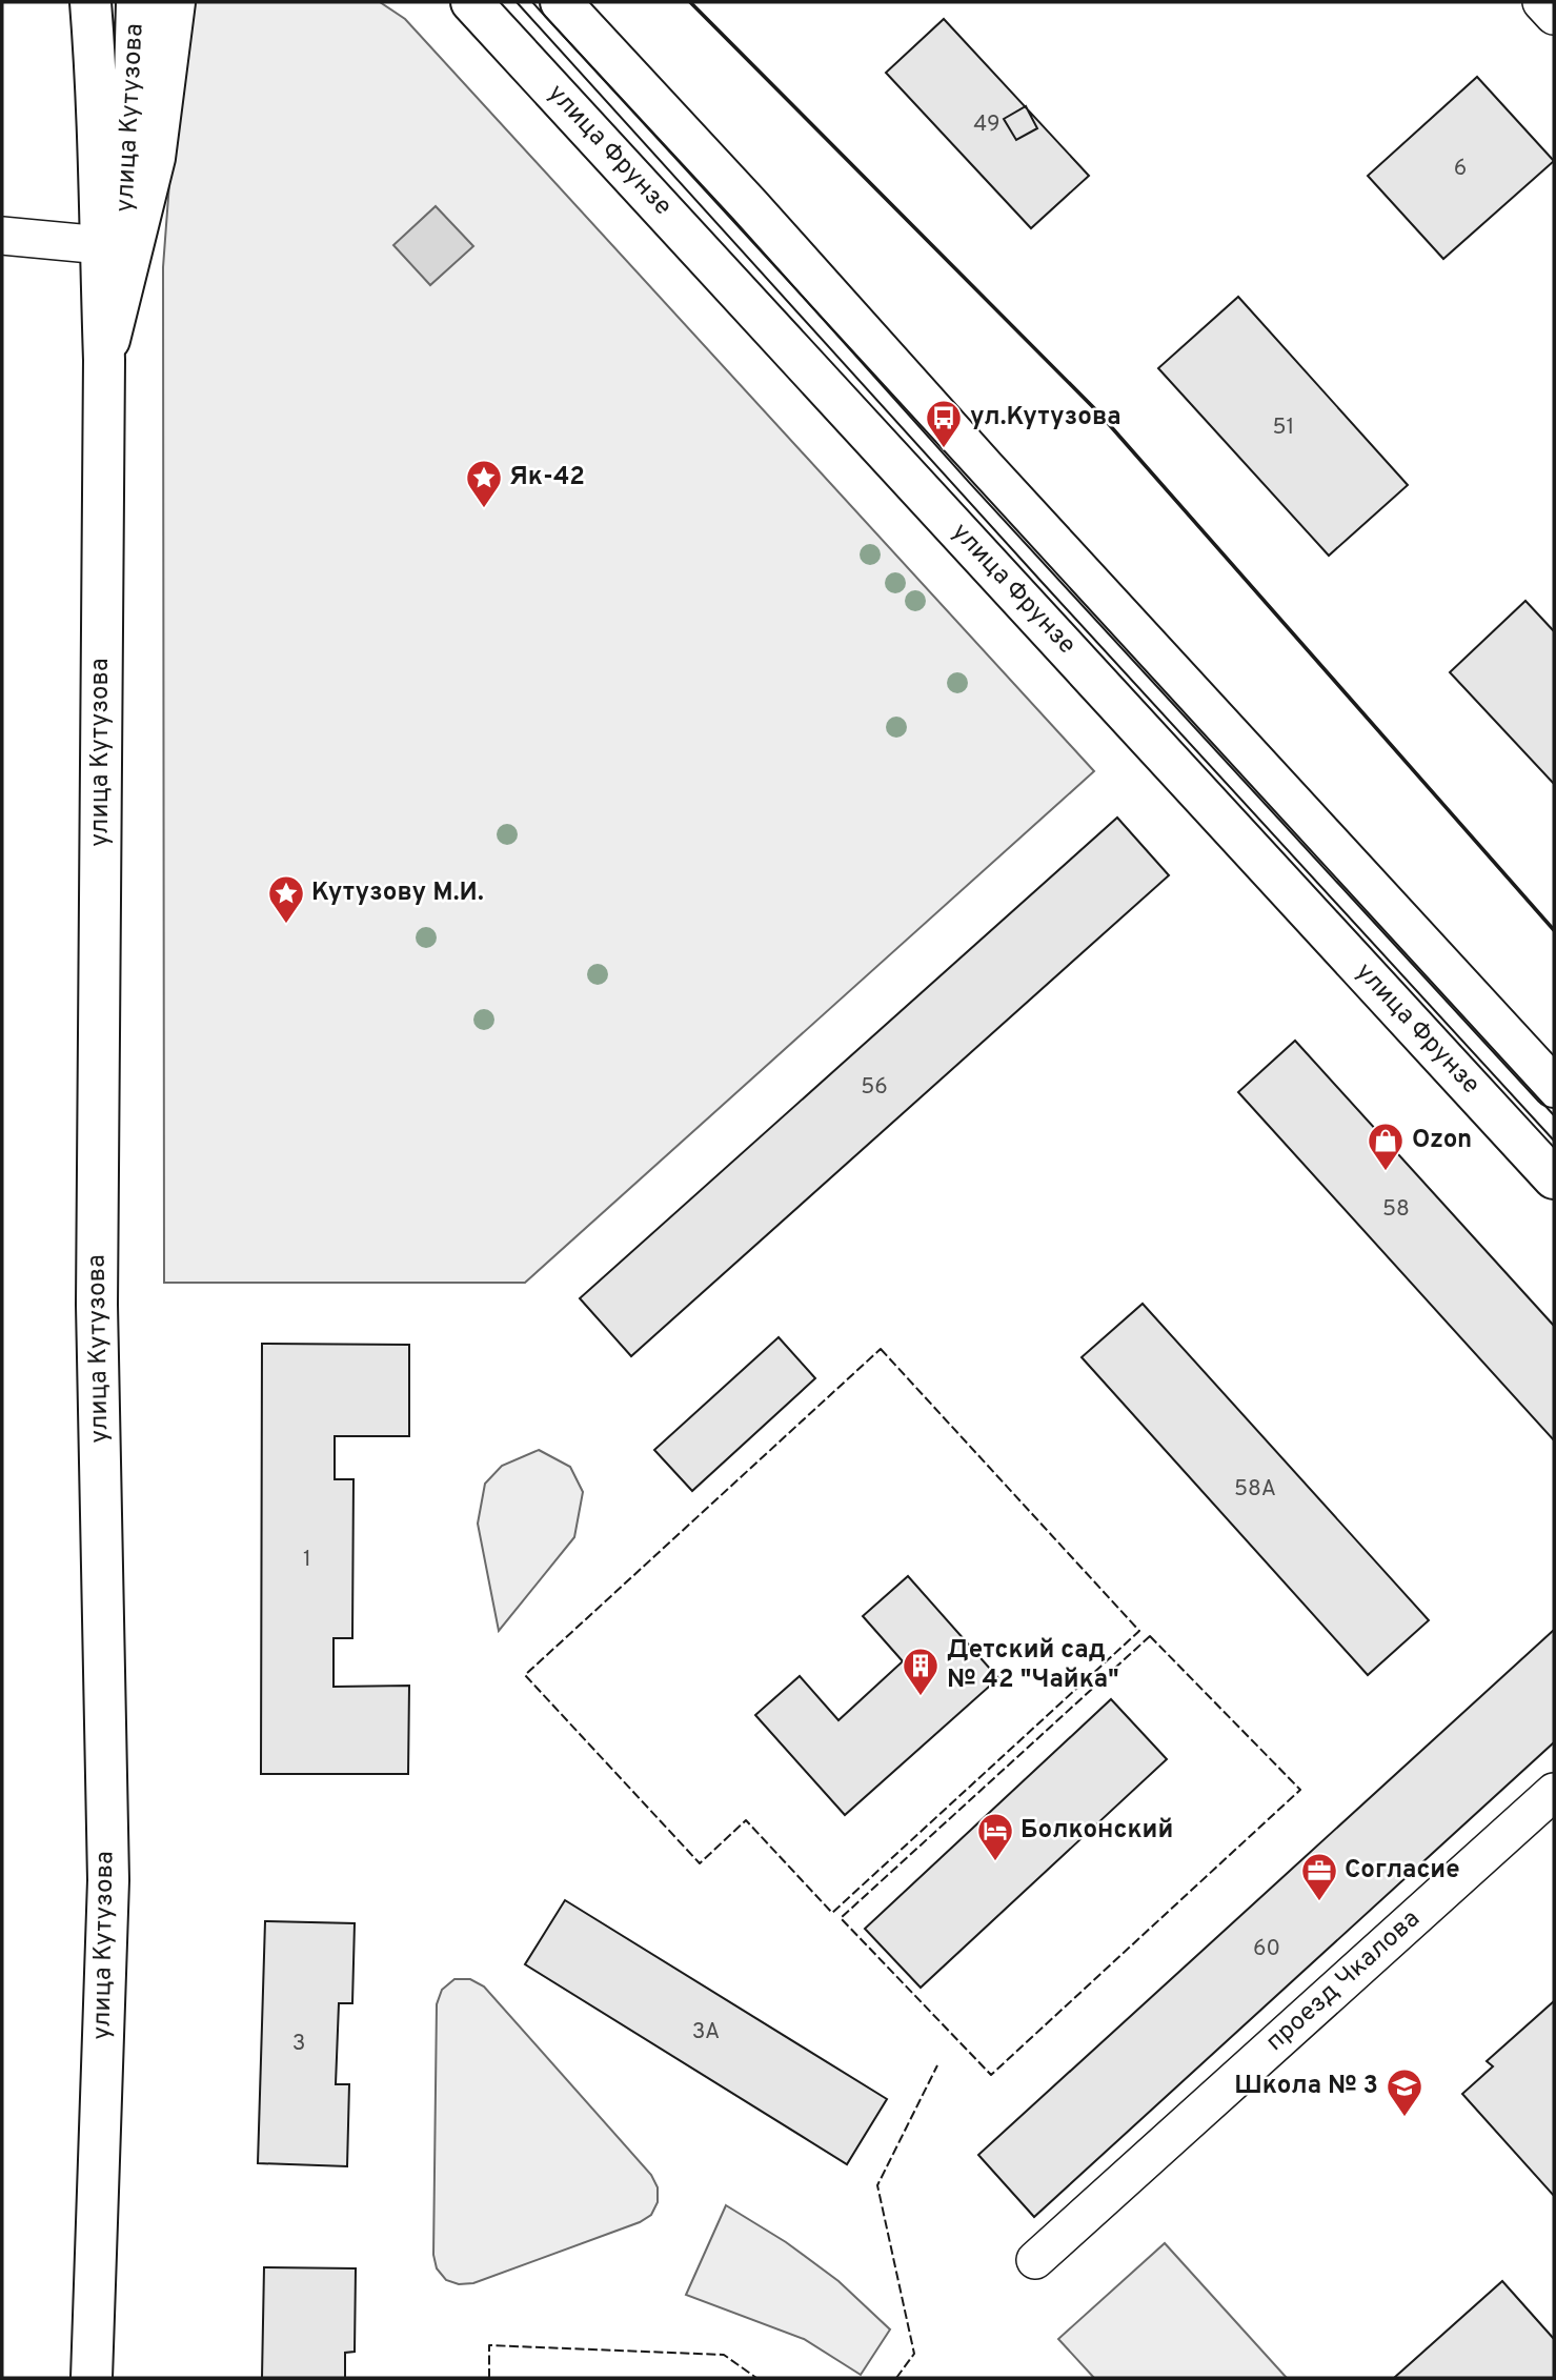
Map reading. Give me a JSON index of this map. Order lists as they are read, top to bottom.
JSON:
{
  "streets": {
    "main road": ["улица Кутузова", "улица Фрунзе"],
    "street": ["проезд Чкалова"]
  },
  "places": {
    "bus stop": ["ул.Кутузова"],
    "place": ["Як-42", "Кутузову М.И."],
    "shop": ["Ozon"],
    "building": ["Детский сад № 42 \"Чайка\""],
    "hotel": ["Болконский"],
    "office": ["Согласие"],
    "school or university": ["Школа № 3"]
  },
  "house_numbers": [
    "49",
    "6",
    "51",
    "56",
    "58",
    "58А",
    "1",
    "60",
    "3А",
    "3"
  ]
}
